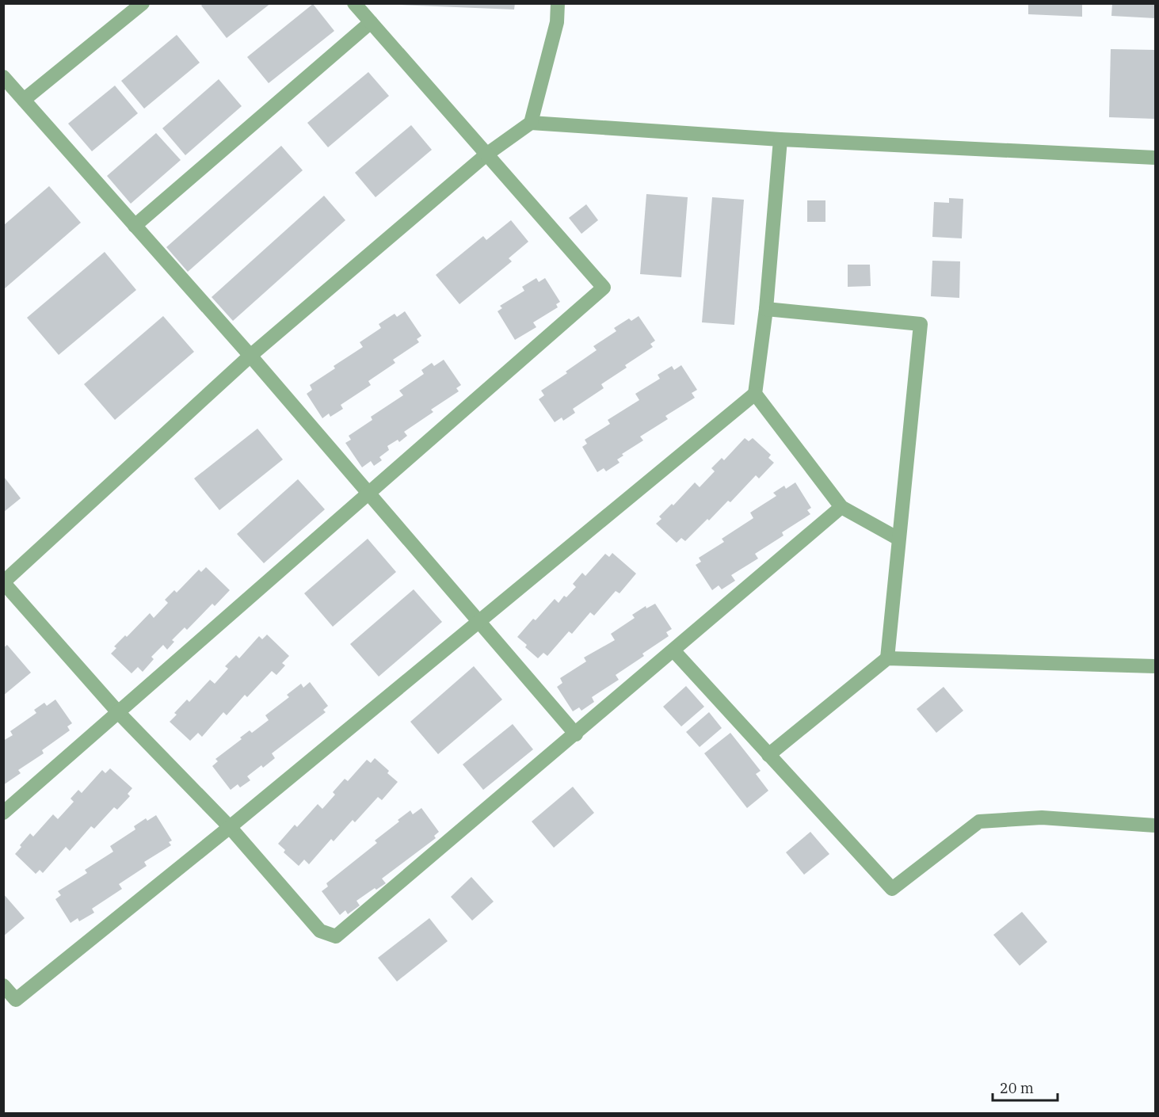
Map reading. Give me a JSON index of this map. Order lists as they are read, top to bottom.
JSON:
{
  "scale_bar": "20 m"
}
